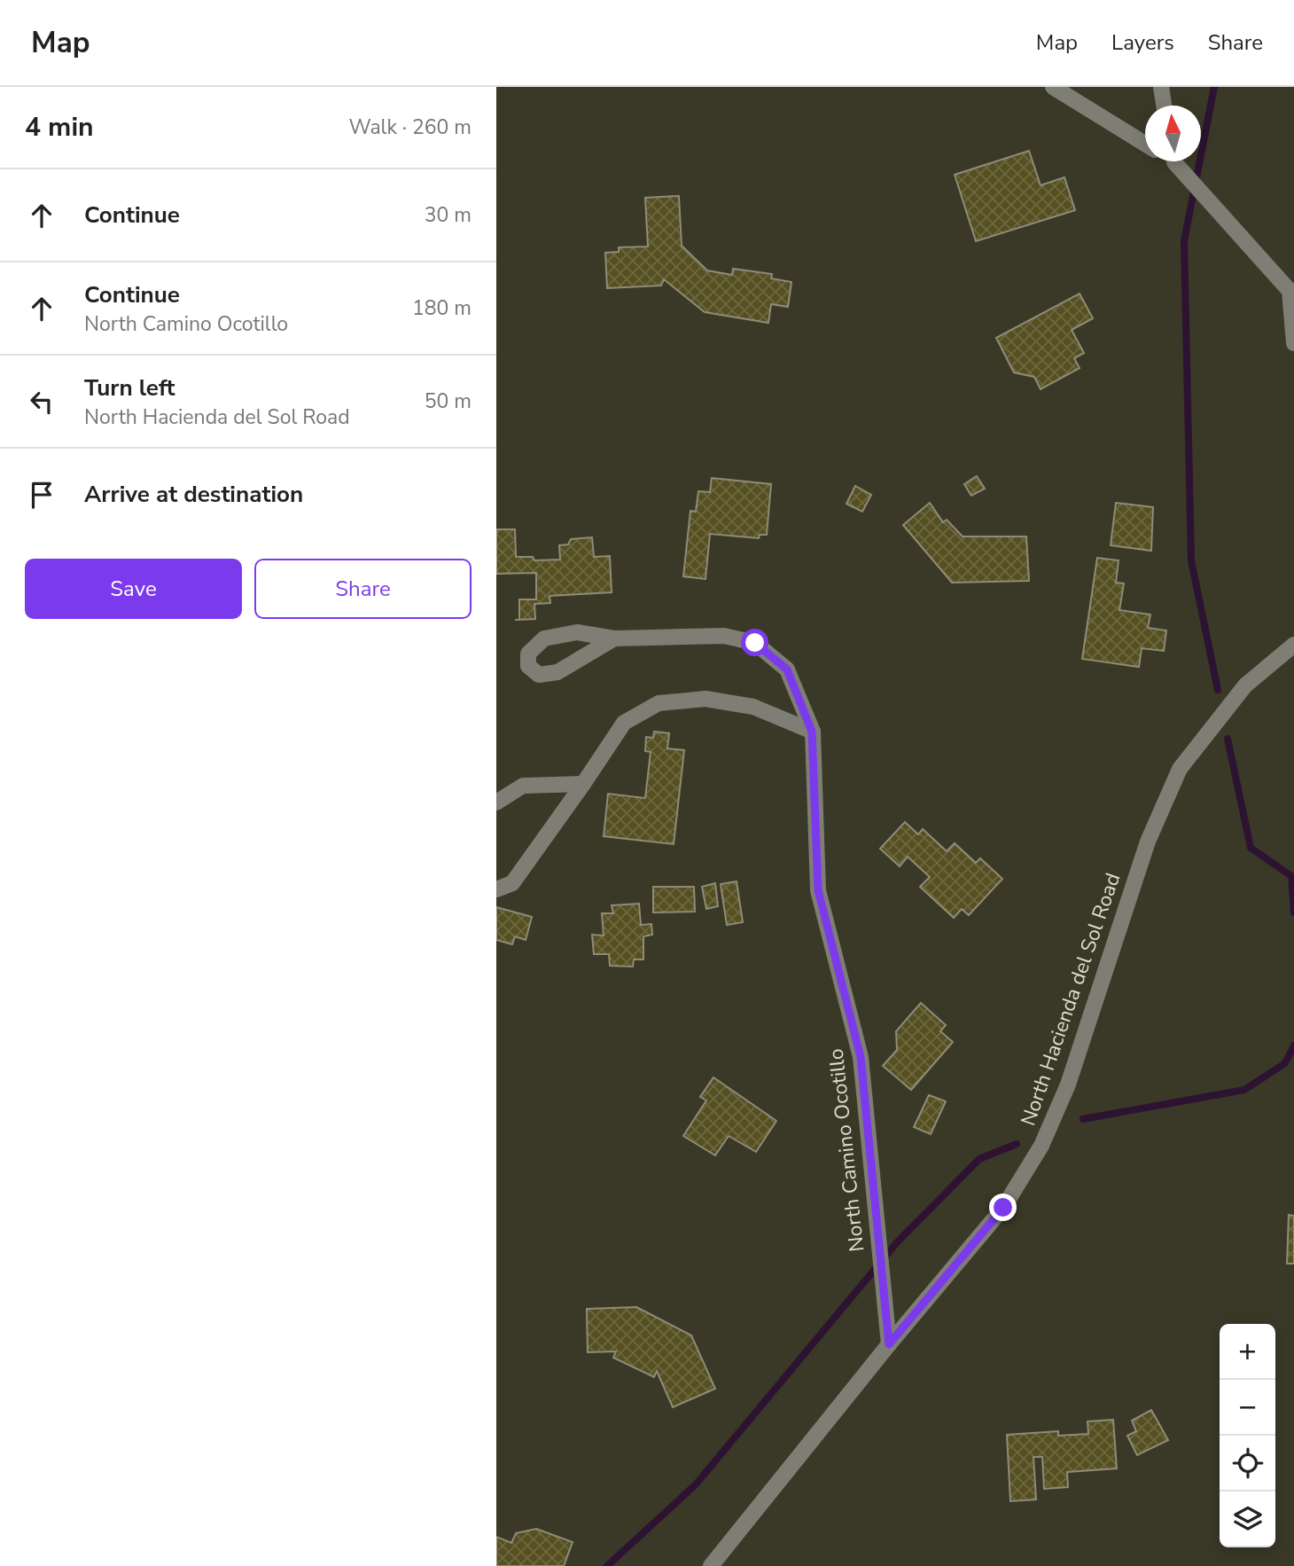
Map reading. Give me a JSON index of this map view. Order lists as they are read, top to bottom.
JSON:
{
  "streets": {
    "street": ["North Hacienda del Sol Road", "North Camino Ocotillo"]
  },
  "crossings": [
    ["North Hacienda del Sol Road", "North Camino Ocotillo"]
  ],
  "north": "top",
  "page": {
    "header": "Map",
    "nav": ["Map", "Layers", "Share"],
    "heading": ["4 min", "Walk · 260 m"],
    "list": [
      ["Continue", "30 m"],
      ["Continue", "North Camino Ocotillo", "180 m"],
      ["Turn left", "North Hacienda del Sol Road", "50 m"],
      "Arrive at destination"
    ],
    "buttons": ["Save", "Share"],
    "map_buttons": ["+", "−"]
  }
}
